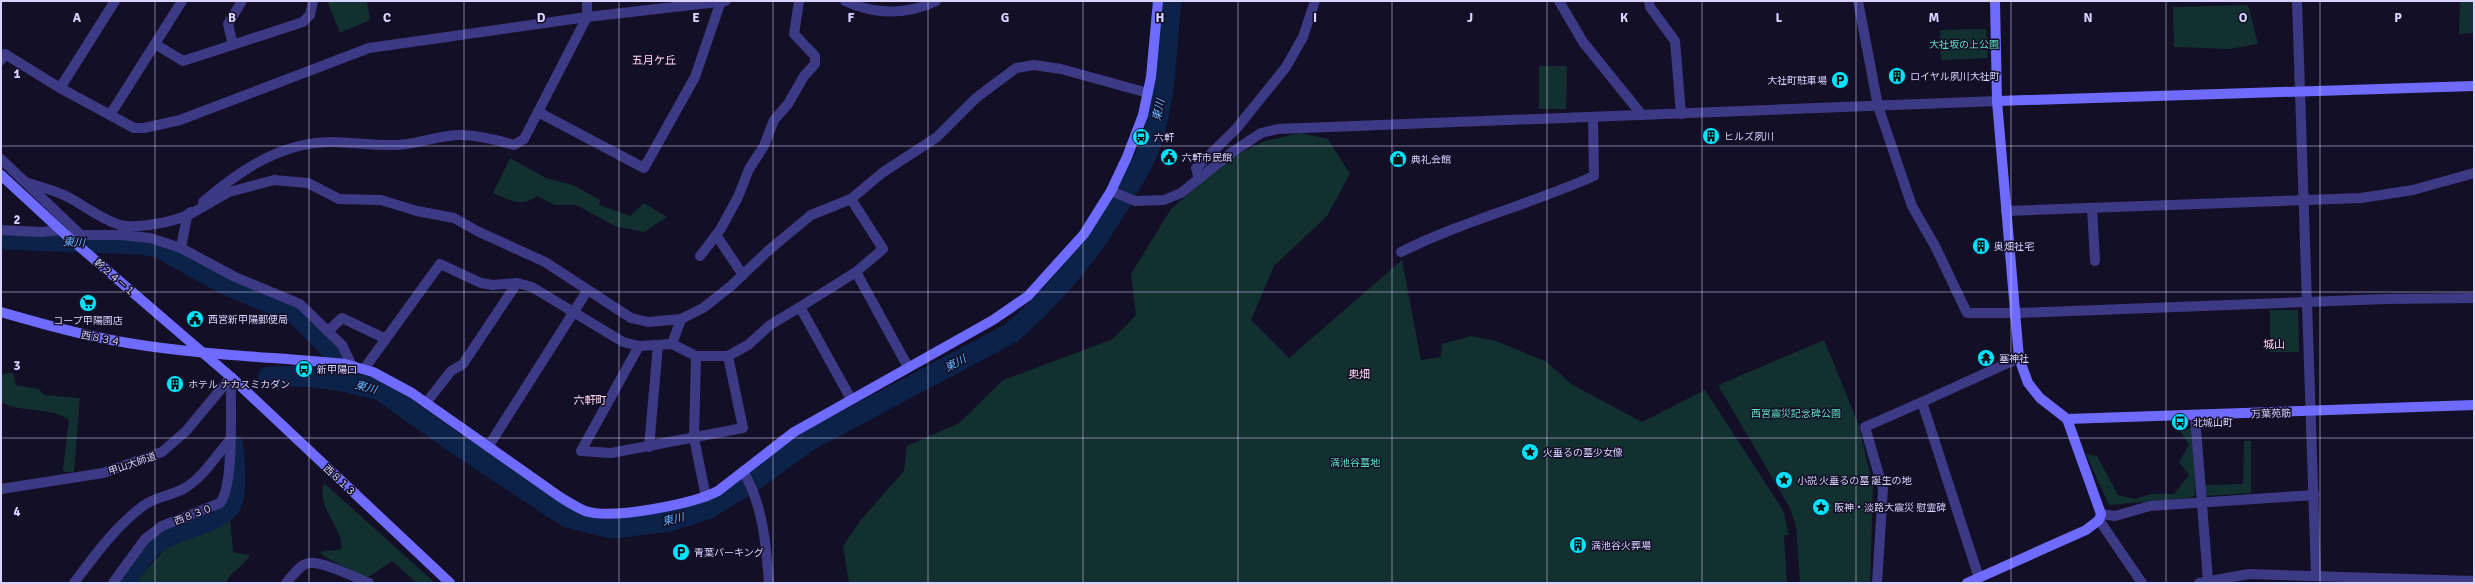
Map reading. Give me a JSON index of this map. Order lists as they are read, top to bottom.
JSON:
{
  "streets": {
    "street": [
      "幹２４－１",
      "西８３４",
      "万葉苑筋",
      "甲山大師道",
      "西８１３",
      "西８３０"
    ]
  },
  "crossings": [
    ["幹２４－１", "西８３４"],
    ["幹２４－１", "甲山大師道"],
    ["幹２４－１", "西８１３"],
    ["幹２４－１", "西８３０"],
    ["甲山大師道", "西８１３"],
    ["甲山大師道", "西８３０"],
    ["西８１３", "西８３０"]
  ],
  "districts": [
    "五月ケ丘",
    "城山",
    "奥畑",
    "六軒町"
  ],
  "water": ["東川"],
  "parks": ["大社坂の上公園", "西宮震災記念碑公園", "満池谷墓地"],
  "places": {
    "building": [
      "ロイヤル夙川大社町",
      "ヒルズ夙川",
      "奥畑社宅",
      "ホテル ナカスミカダン",
      "満池谷火葬場"
    ],
    "parking": ["大社町駐車場", "青葉パーキング"],
    "bus stop": ["六軒", "新甲陽口", "北城山町"],
    "public building": ["六軒市民館", "西宮新甲陽郵便局"],
    "shop": ["典礼会館"],
    "supermarket": ["コープ甲陽園店"],
    "temple": ["塞神社"],
    "place": ["火垂るの墓少女像", "小説 火垂るの墓 誕生の地", "阪神・淡路大震災 慰霊碑"]
  },
  "grid": {
    "columns": [
      "A",
      "B",
      "C",
      "D",
      "E",
      "F",
      "G",
      "H",
      "I",
      "J",
      "K",
      "L",
      "M",
      "N",
      "O",
      "P"
    ],
    "rows": [
      "1",
      "2",
      "3",
      "4"
    ]
  }
}
